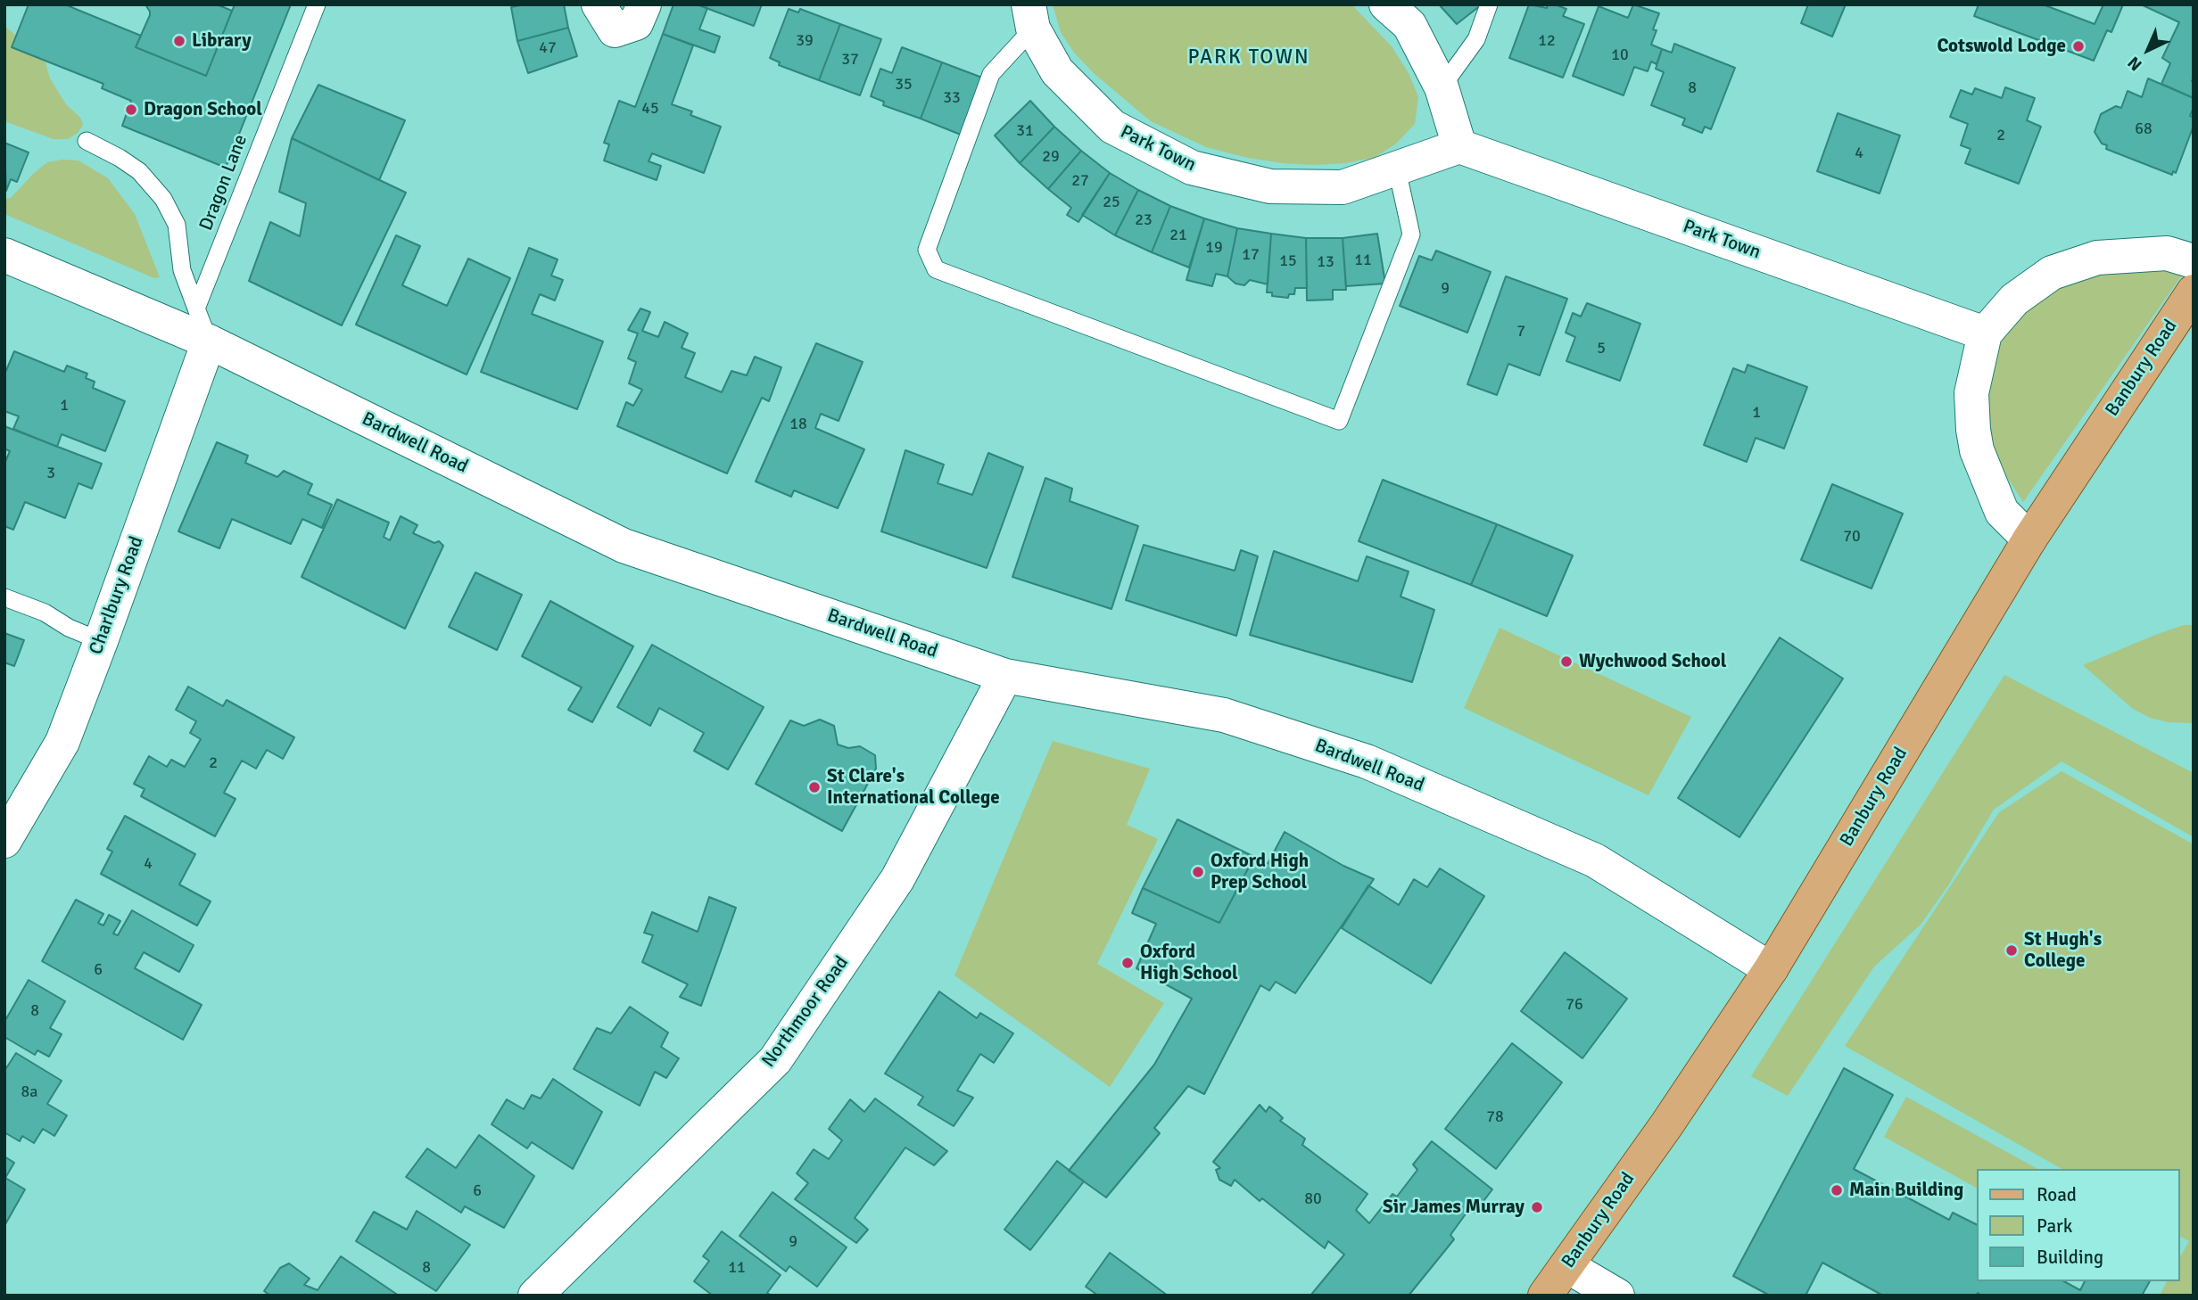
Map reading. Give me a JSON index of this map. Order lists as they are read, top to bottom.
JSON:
{
  "streets": {
    "main road": ["Banbury Road"],
    "street": [
      "Park Town",
      "Bardwell Road",
      "Charlbury Road",
      "Northmoor Road"
    ],
    "lane": ["Dragon Lane"]
  },
  "crossings": [
    ["Banbury Road", "Bardwell Road"],
    ["Bardwell Road", "Charlbury Road"],
    ["Bardwell Road", "Northmoor Road"]
  ],
  "districts": ["PARK TOWN"],
  "places": [
    "Library",
    "Cotswold Lodge",
    "Dragon School",
    "Wychwood School",
    "St Clare's International College",
    "Oxford High Prep School",
    "St Hugh's College",
    "Oxford High School",
    "Main Building",
    "Sir James Murray"
  ],
  "house_numbers": [
    "39",
    "12",
    "47",
    "10",
    "37",
    "35",
    "8",
    "33",
    "45",
    "68",
    "31",
    "2",
    "4",
    "29",
    "27",
    "25",
    "23",
    "21",
    "19",
    "17",
    "11",
    "15",
    "13",
    "9",
    "7",
    "5",
    "1",
    "1",
    "18",
    "3",
    "70",
    "2",
    "4",
    "6",
    "76",
    "8",
    "8a",
    "78",
    "6",
    "80",
    "9",
    "8",
    "11"
  ],
  "legend": ["Road", "Park", "Building"],
  "north": "bottom left"
}
